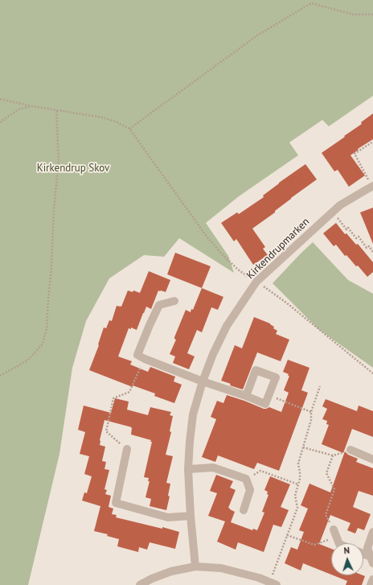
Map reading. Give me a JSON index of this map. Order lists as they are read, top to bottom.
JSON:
{
  "streets": {
    "street": ["Kirkendrupmarken"]
  },
  "parks": ["Kirkendrup Skov"],
  "north": "top"
}
